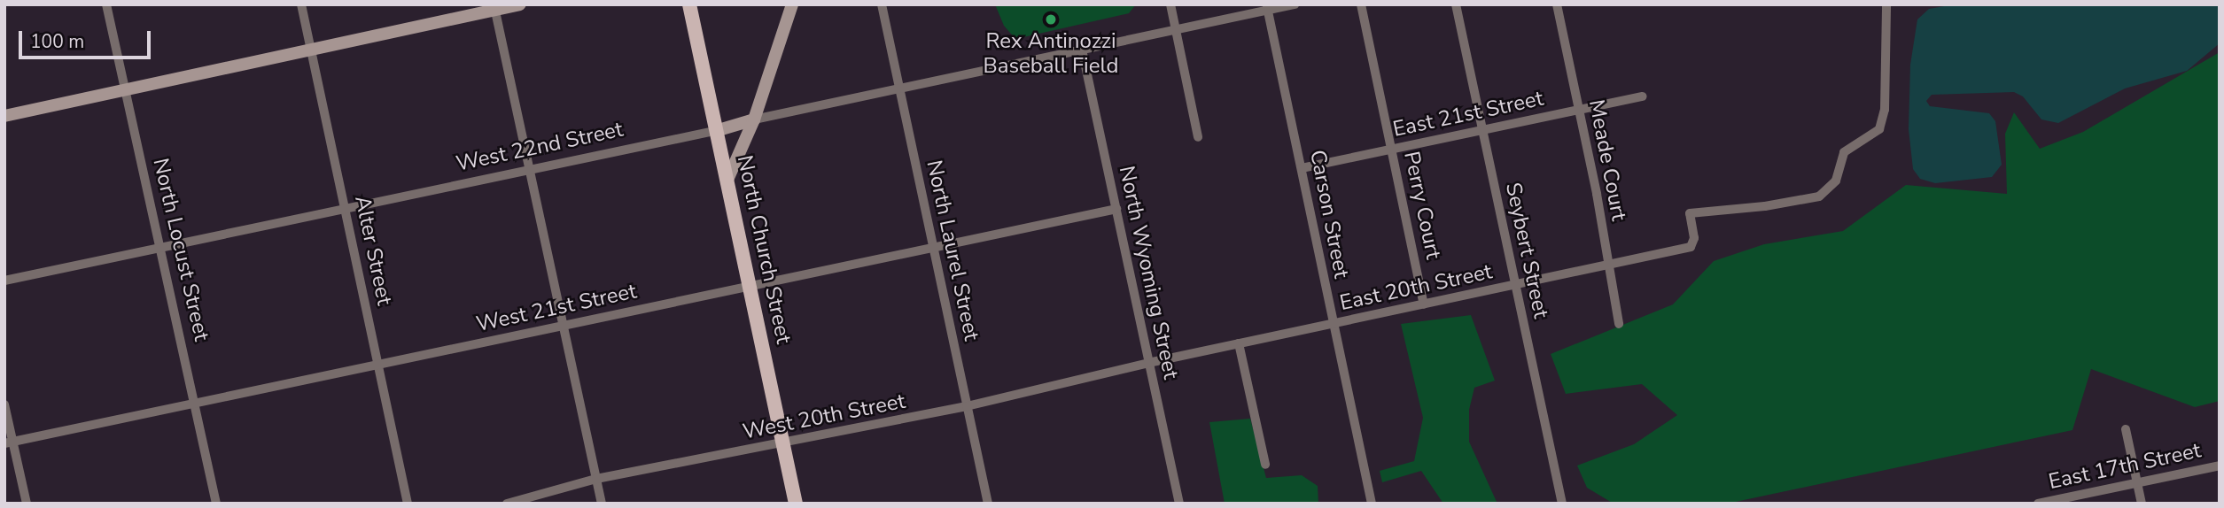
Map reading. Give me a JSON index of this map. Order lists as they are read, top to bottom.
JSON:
{
  "streets": {
    "main road": ["North Church Street"],
    "street": [
      "East 21st Street",
      "West 22nd Street",
      "Meade Court",
      "Perry Court",
      "Carson Street",
      "North Locust Street",
      "Alter Street",
      "North Laurel Street",
      "Seybert Street",
      "North Wyoming Street",
      "East 20th Street",
      "West 21st Street",
      "West 20th Street",
      "East 17th Street"
    ]
  },
  "crossings": [
    ["East 21st Street", "Meade Court"],
    ["East 21st Street", "Perry Court"],
    ["East 21st Street", "Carson Street"],
    ["East 21st Street", "Seybert Street"],
    ["West 22nd Street", "Carson Street"],
    ["West 22nd Street", "North Locust Street"],
    ["West 22nd Street", "North Church Street"],
    ["West 22nd Street", "Alter Street"],
    ["West 22nd Street", "North Laurel Street"],
    ["West 22nd Street", "North Wyoming Street"],
    ["Meade Court", "East 20th Street"],
    ["Perry Court", "East 20th Street"],
    ["Carson Street", "East 20th Street"],
    ["North Locust Street", "West 21st Street"],
    ["North Church Street", "West 21st Street"],
    ["North Church Street", "West 20th Street"],
    ["Alter Street", "West 21st Street"],
    ["North Laurel Street", "West 21st Street"],
    ["North Laurel Street", "West 20th Street"],
    ["Seybert Street", "East 20th Street"],
    ["North Wyoming Street", "East 20th Street"],
    ["North Wyoming Street", "West 21st Street"],
    ["North Wyoming Street", "West 20th Street"],
    ["East 20th Street", "West 20th Street"]
  ],
  "places": ["Rex Antinozzi Baseball Field"],
  "scale_bar": "100 m"
}
